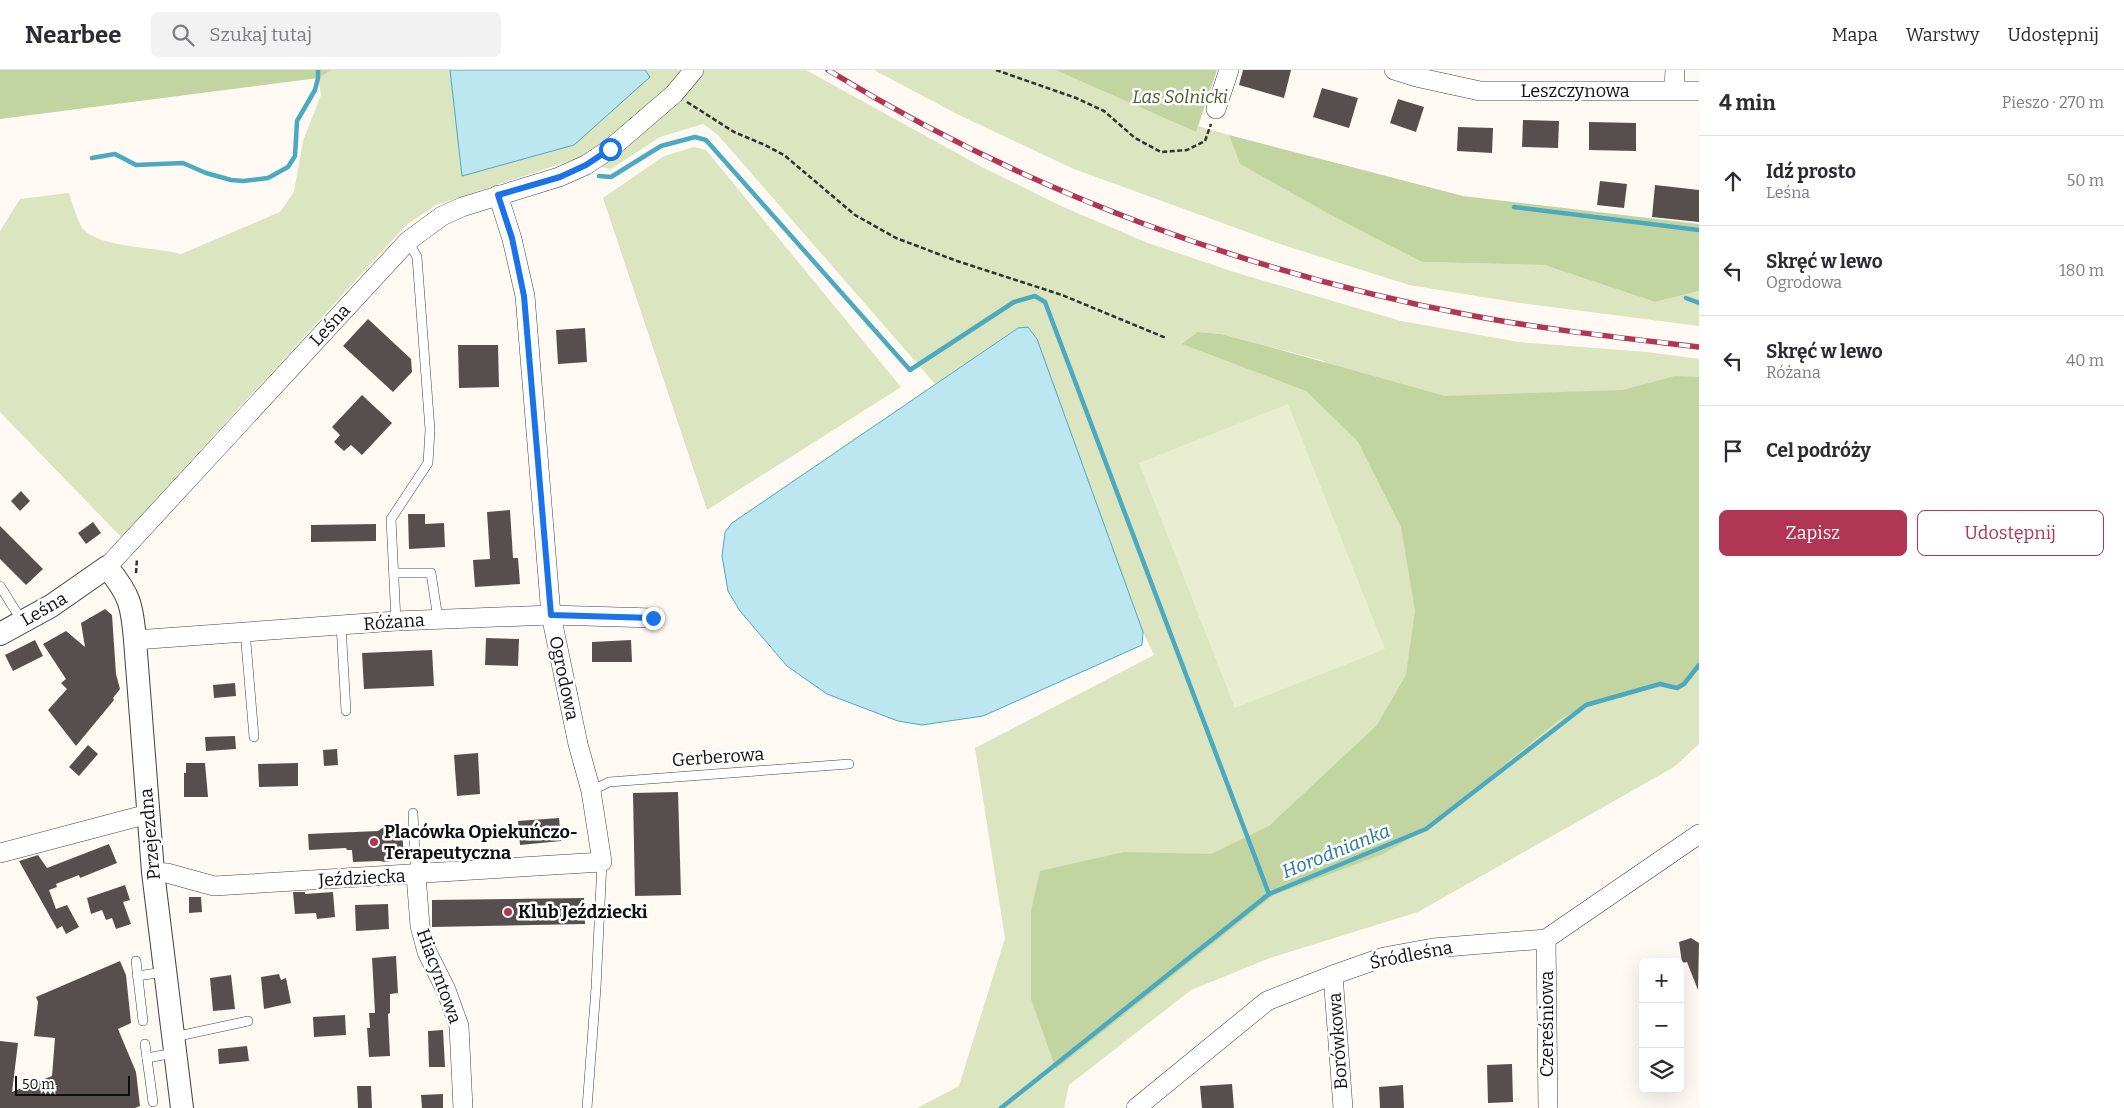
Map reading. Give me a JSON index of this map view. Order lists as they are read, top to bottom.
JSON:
{
  "streets": {
    "street": [
      "Leszczynowa",
      "Leśna",
      "Różana",
      "Ogrodowa",
      "Przejezdna",
      "Jeździecka",
      "Śródleśna",
      "Hiacyntowa",
      "Czereśniowa",
      "Borówkowa"
    ],
    "lane": ["Gerberowa"]
  },
  "crossings": [
    ["Leśna", "Ogrodowa"],
    ["Leśna", "Przejezdna"],
    ["Różana", "Ogrodowa"],
    ["Różana", "Przejezdna"],
    ["Ogrodowa", "Gerberowa"],
    ["Ogrodowa", "Jeździecka"],
    ["Przejezdna", "Jeździecka"],
    ["Jeździecka", "Hiacyntowa"],
    ["Śródleśna", "Czereśniowa"],
    ["Śródleśna", "Borówkowa"]
  ],
  "water": ["Horodnianka"],
  "parks": ["Las Solnicki"],
  "places": ["Placówka Opiekuńczo- Terapeutyczna", "Klub Jeździecki"],
  "scale_bar": "50 m",
  "page": {
    "header": "Nearbee",
    "search": "Szukaj tutaj",
    "nav": ["Mapa", "Warstwy", "Udostępnij"],
    "heading": ["4 min", "Pieszo · 270 m"],
    "list": [
      ["Idź prosto", "Leśna", "50 m"],
      ["Skręć w lewo", "Ogrodowa", "180 m"],
      ["Skręć w lewo", "Różana", "40 m"],
      "Cel podróży"
    ],
    "buttons": ["Zapisz", "Udostępnij"],
    "map_buttons": ["+", "−"],
    "scale": "50 m"
  }
}
